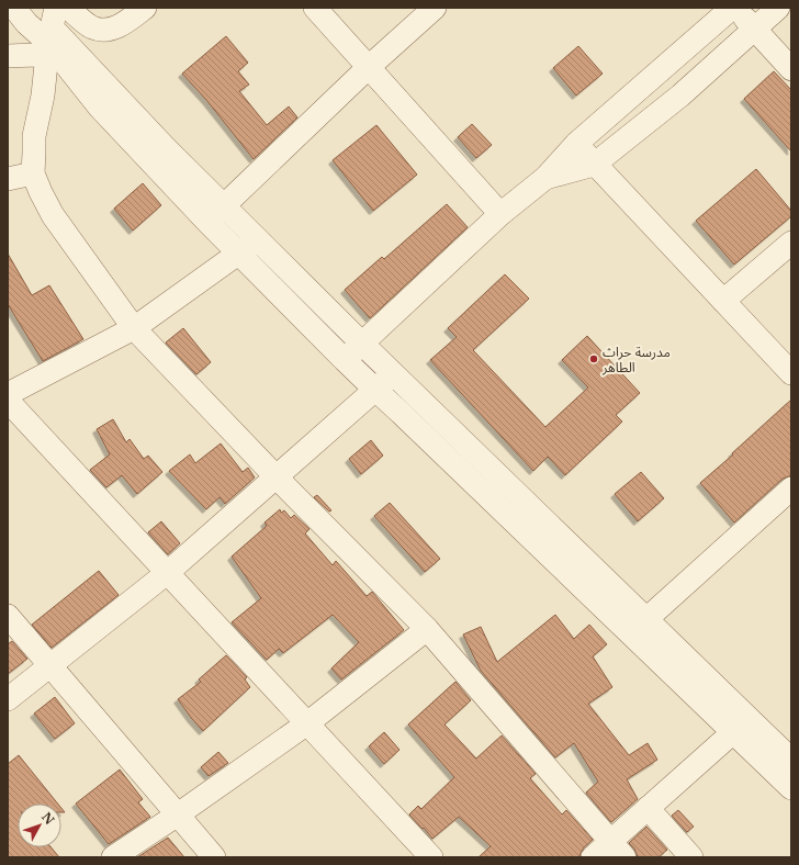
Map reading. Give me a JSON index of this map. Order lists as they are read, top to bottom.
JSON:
{
  "places": ["مدرسة حراث الطاهر"],
  "north": "top right"
}
